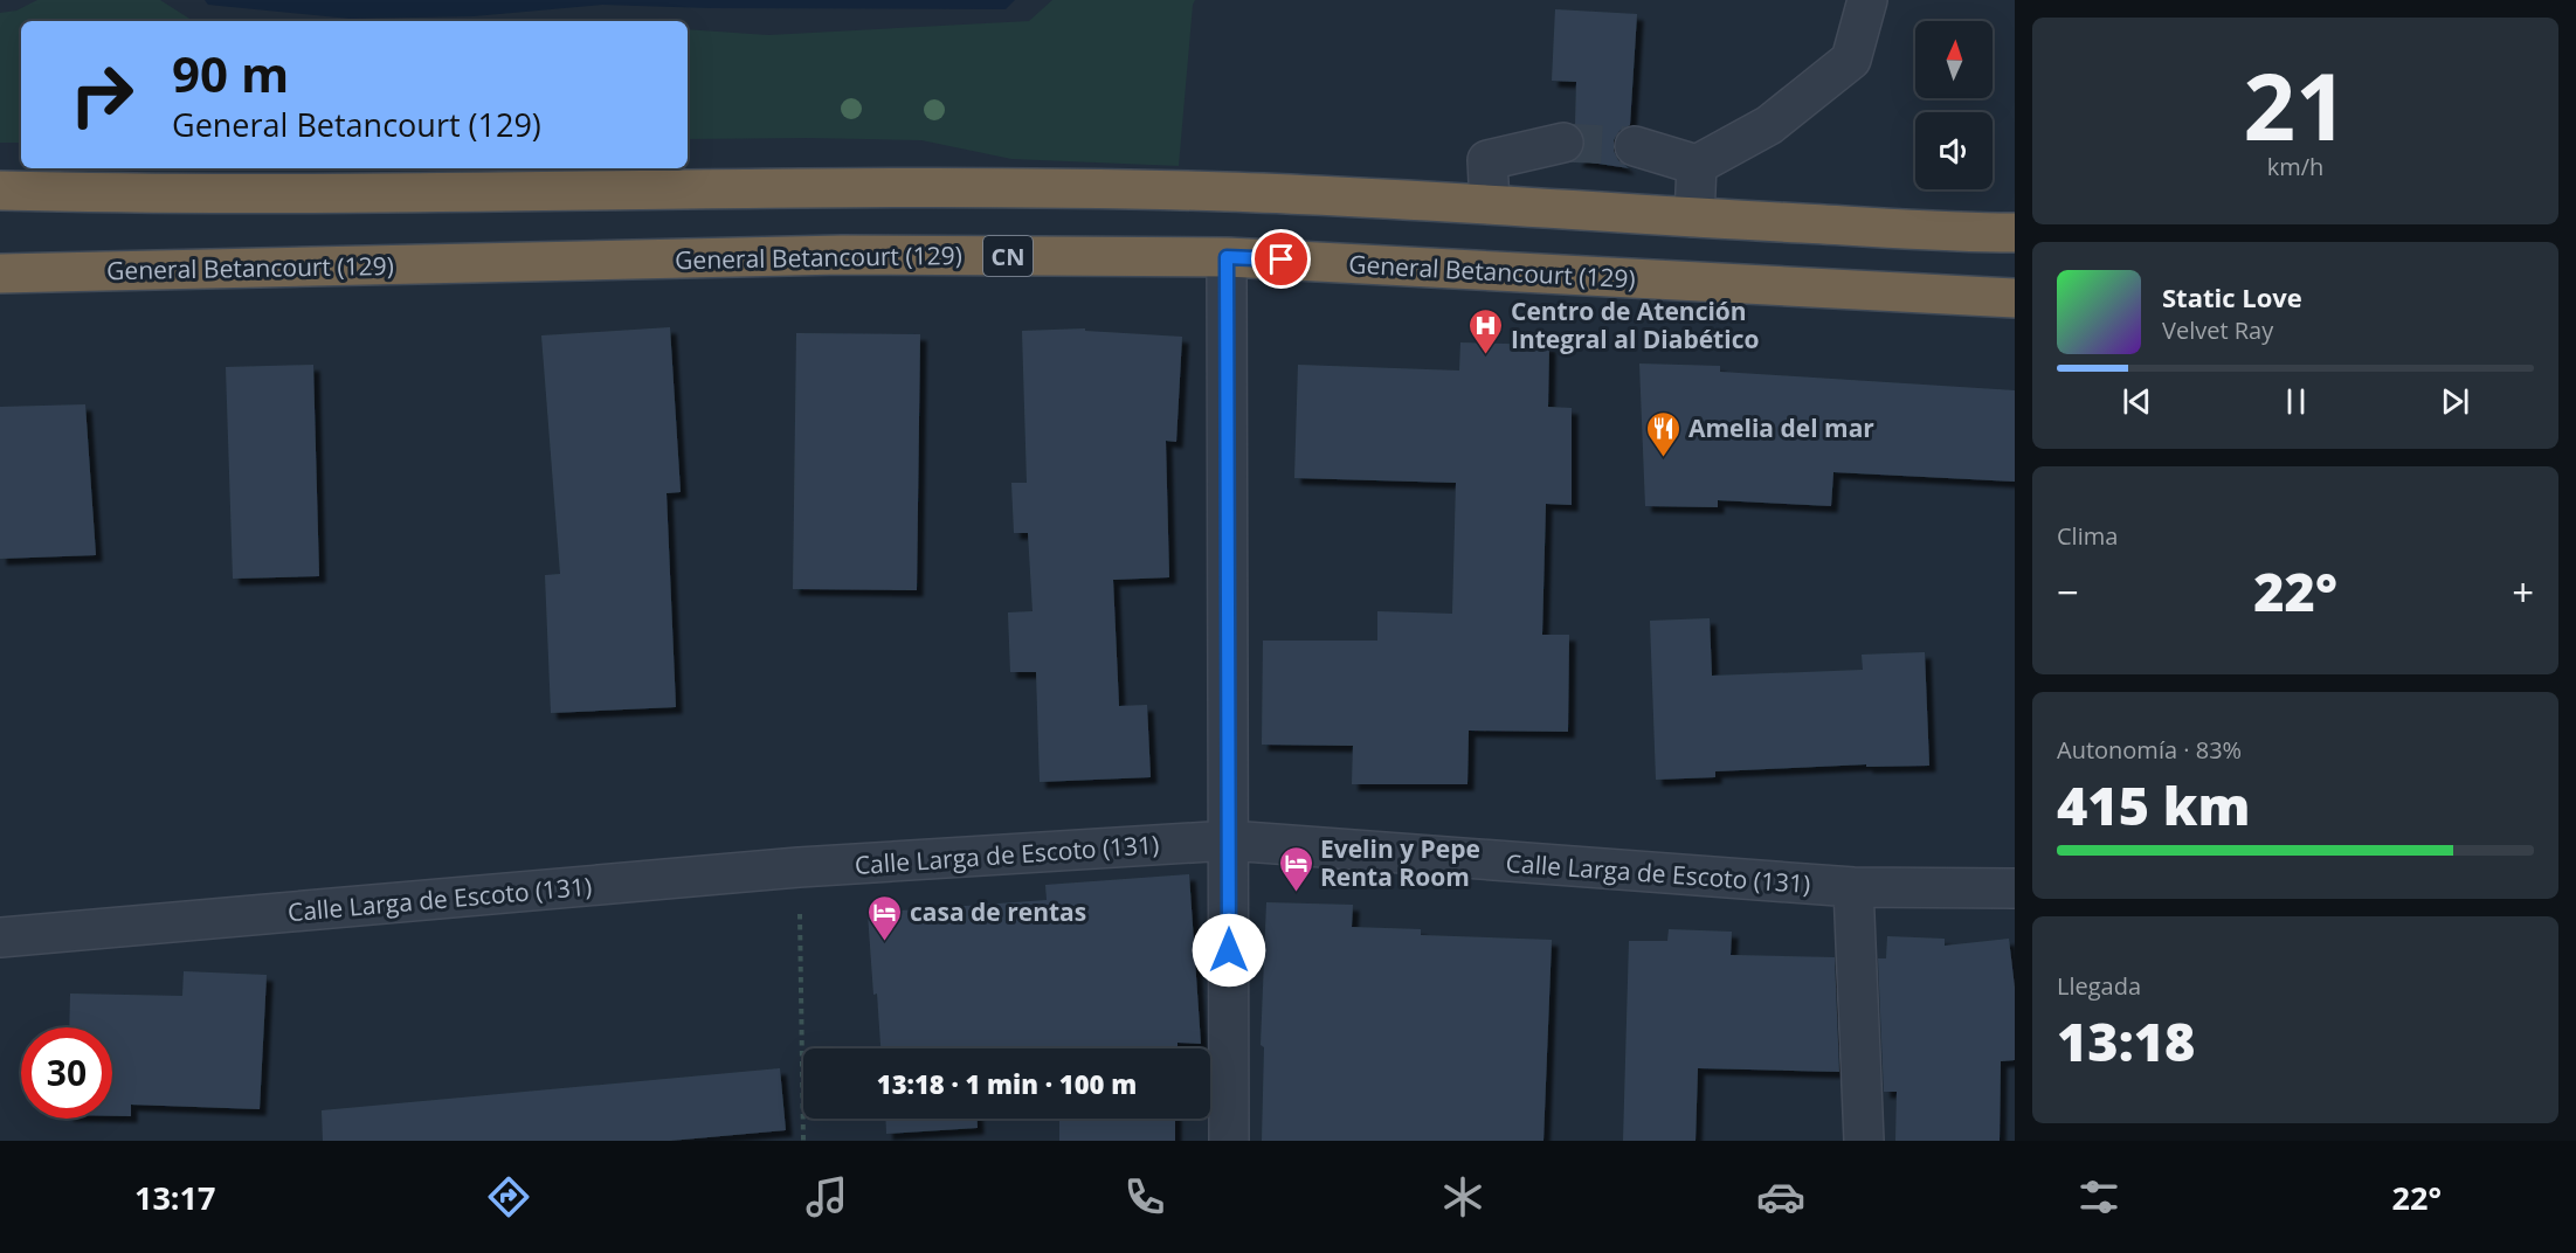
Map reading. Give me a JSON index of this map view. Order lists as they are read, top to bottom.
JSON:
{
  "streets": {
    "highway": ["CN", "General Betancourt (129)"],
    "street": ["Calle Larga de Escoto (131)"]
  },
  "places": {
    "hospital": ["Centro de Atención Integral al Diabético"],
    "restaurant": ["Amelia del mar"],
    "hotel": ["Evelin y Pepe Renta Room", "casa de rentas"]
  },
  "north": "top",
  "page": {
    "tile": [
      ["21", "km/h"],
      "Clima",
      ["Autonomía · 83%", "415 km"],
      ["Llegada", "13:18"]
    ],
    "turn": ["90 m", "General Betancourt (129)"],
    "song": ["Static Love", "Velvet Ray"],
    "heat": ["−", "22°", "+"],
    "limit": "30",
    "trip": "13:18 · 1 min · 100 m",
    "tabs": ["13:17", "22°"]
  }
}
